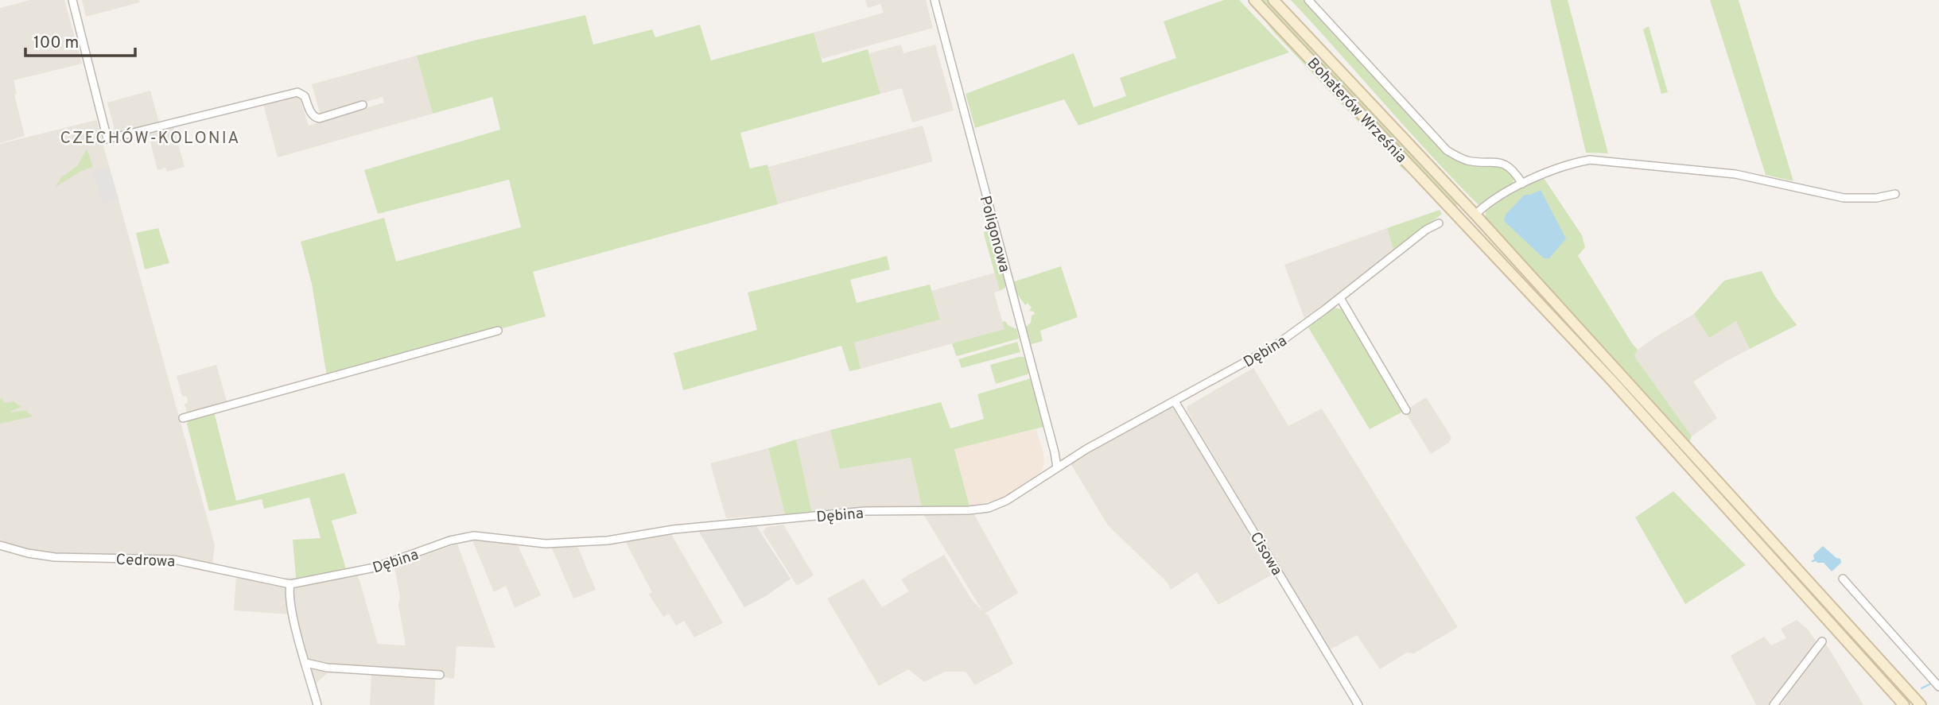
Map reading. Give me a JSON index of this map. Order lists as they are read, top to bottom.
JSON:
{
  "streets": {
    "main road": ["Bohaterów Września"],
    "street": [
      "Poligonowa",
      "Dębina",
      "Cisowa",
      "Cedrowa"
    ]
  },
  "crossings": [
    ["Poligonowa", "Dębina"],
    ["Dębina", "Cisowa"],
    ["Dębina", "Cedrowa"]
  ],
  "districts": ["CZECHÓW-KOLONIA"],
  "scale_bar": "100 m"
}
